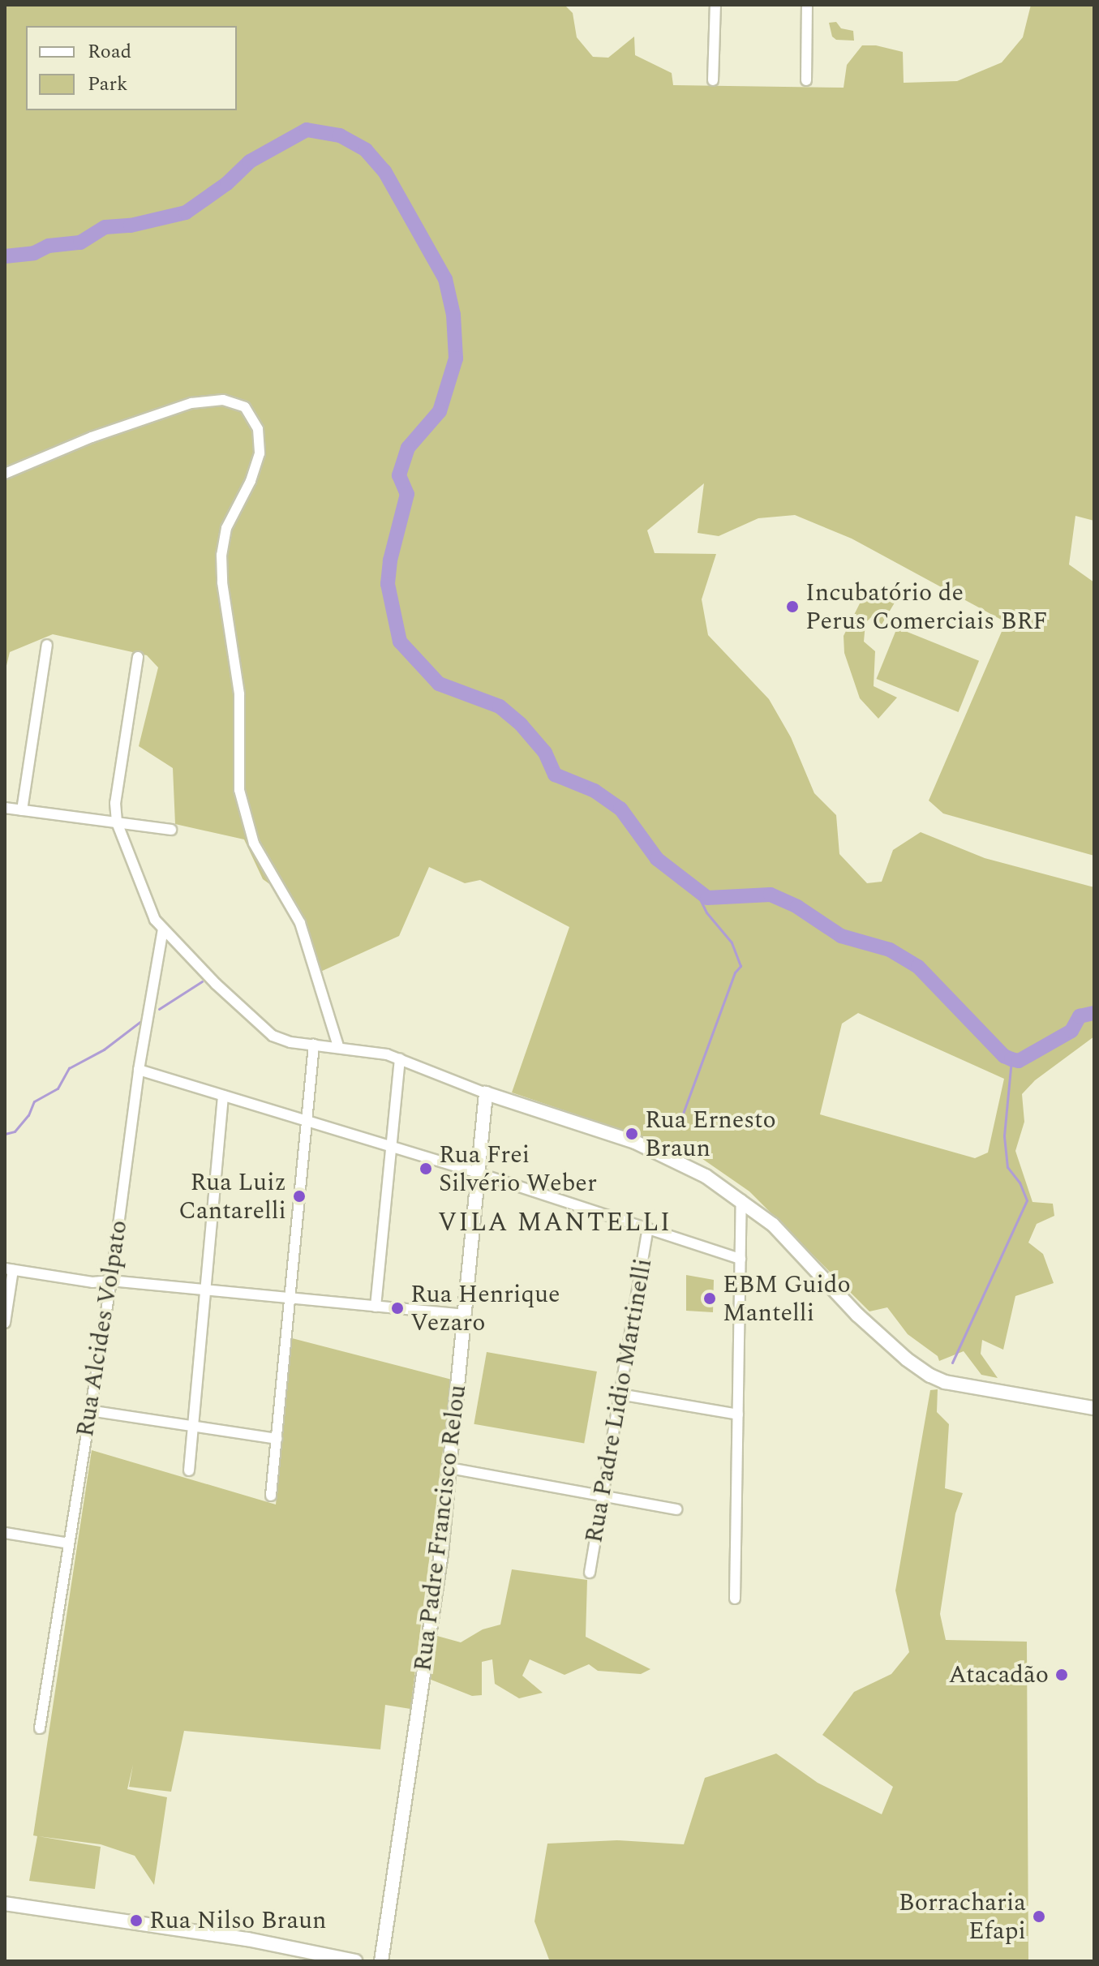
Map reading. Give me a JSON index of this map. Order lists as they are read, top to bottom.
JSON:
{
  "streets": {
    "street": ["Rua Alcides Volpato", "Rua Padre Lidio Martinelli", "Rua Padre Francisco Relou"]
  },
  "districts": ["VILA MANTELLI"],
  "places": [
    "Incubatório de Perus Comerciais BRF",
    "Rua Ernesto Braun",
    "Rua Frei Silvério Weber",
    "Rua Luiz Cantarelli",
    "EBM Guido Mantelli",
    "Rua Henrique Vezaro",
    "Atacadão",
    "Borracharia Efapi",
    "Rua Nilso Braun"
  ],
  "legend": ["Road", "Park"]
}
